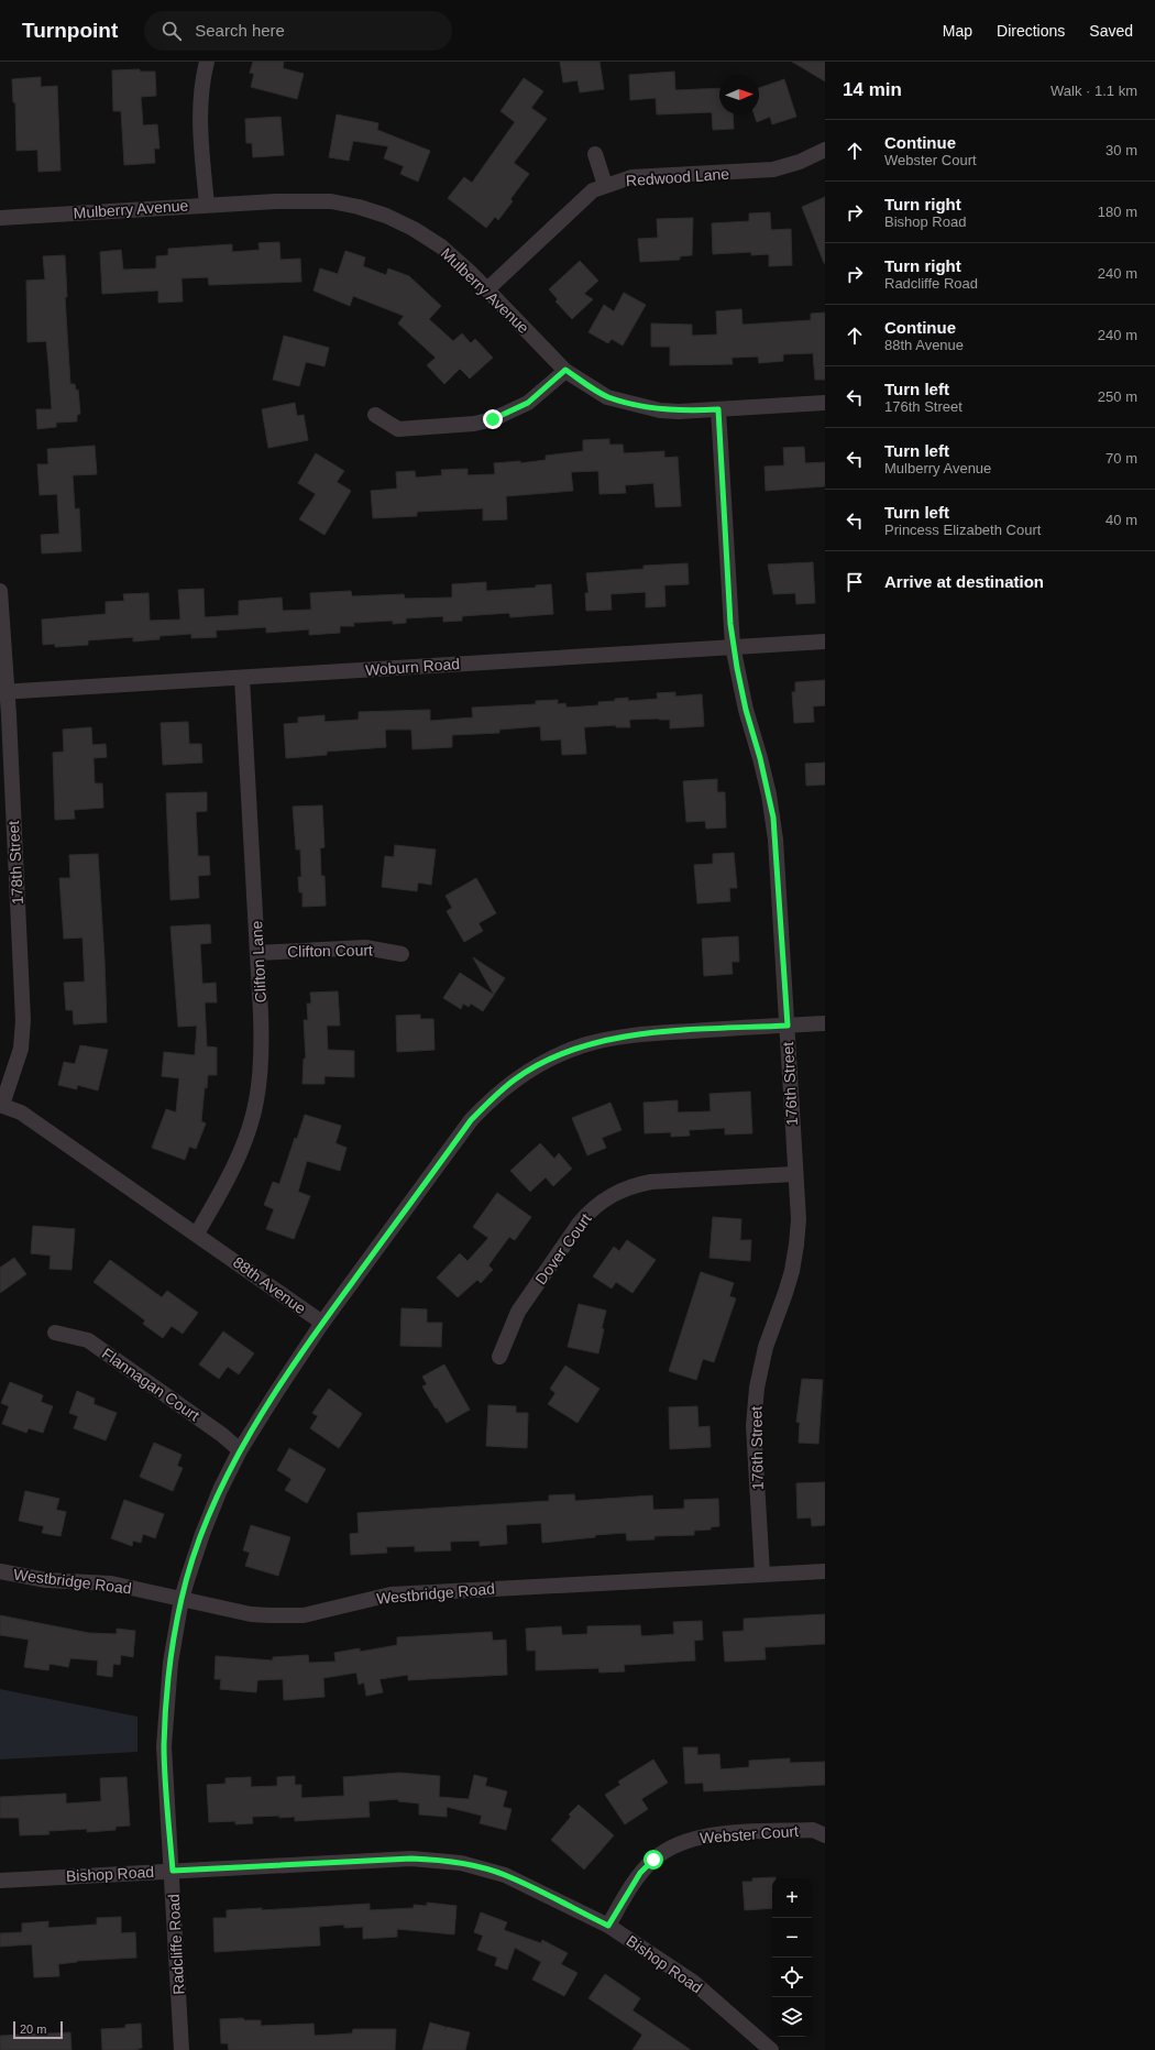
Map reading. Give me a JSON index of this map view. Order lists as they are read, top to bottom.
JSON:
{
  "streets": {
    "street": [
      "Redwood Lane",
      "Mulberry Avenue",
      "Woburn Road",
      "178th Street",
      "Clifton Court",
      "Clifton Lane",
      "176th Street",
      "Dover Court",
      "88th Avenue",
      "Flannagan Court",
      "Westbridge Road",
      "Webster Court",
      "Bishop Road",
      "Radcliffe Road"
    ]
  },
  "crossings": [
    ["Redwood Lane", "Mulberry Avenue"],
    ["Mulberry Avenue", "176th Street"],
    ["Woburn Road", "178th Street"],
    ["Woburn Road", "Clifton Lane"],
    ["Woburn Road", "176th Street"],
    ["178th Street", "88th Avenue"],
    ["Clifton Court", "Clifton Lane"],
    ["Clifton Lane", "88th Avenue"],
    ["176th Street", "Dover Court"],
    ["176th Street", "88th Avenue"],
    ["176th Street", "Westbridge Road"],
    ["88th Avenue", "Radcliffe Road"],
    ["Flannagan Court", "Radcliffe Road"],
    ["Westbridge Road", "Radcliffe Road"],
    ["Webster Court", "Bishop Road"],
    ["Bishop Road", "Radcliffe Road"]
  ],
  "scale_bar": "20 m",
  "north": "right",
  "page": {
    "header": "Turnpoint",
    "search": "Search here",
    "nav": ["Map", "Directions", "Saved"],
    "heading": ["14 min", "Walk · 1.1 km"],
    "list": [
      ["Continue", "Webster Court", "30 m"],
      ["Turn right", "Bishop Road", "180 m"],
      ["Turn right", "Radcliffe Road", "240 m"],
      ["Continue", "88th Avenue", "240 m"],
      ["Turn left", "176th Street", "250 m"],
      ["Turn left", "Mulberry Avenue", "70 m"],
      ["Turn left", "Princess Elizabeth Court", "40 m"],
      "Arrive at destination"
    ],
    "map_buttons": ["+", "−"],
    "scale": "20 m"
  }
}
